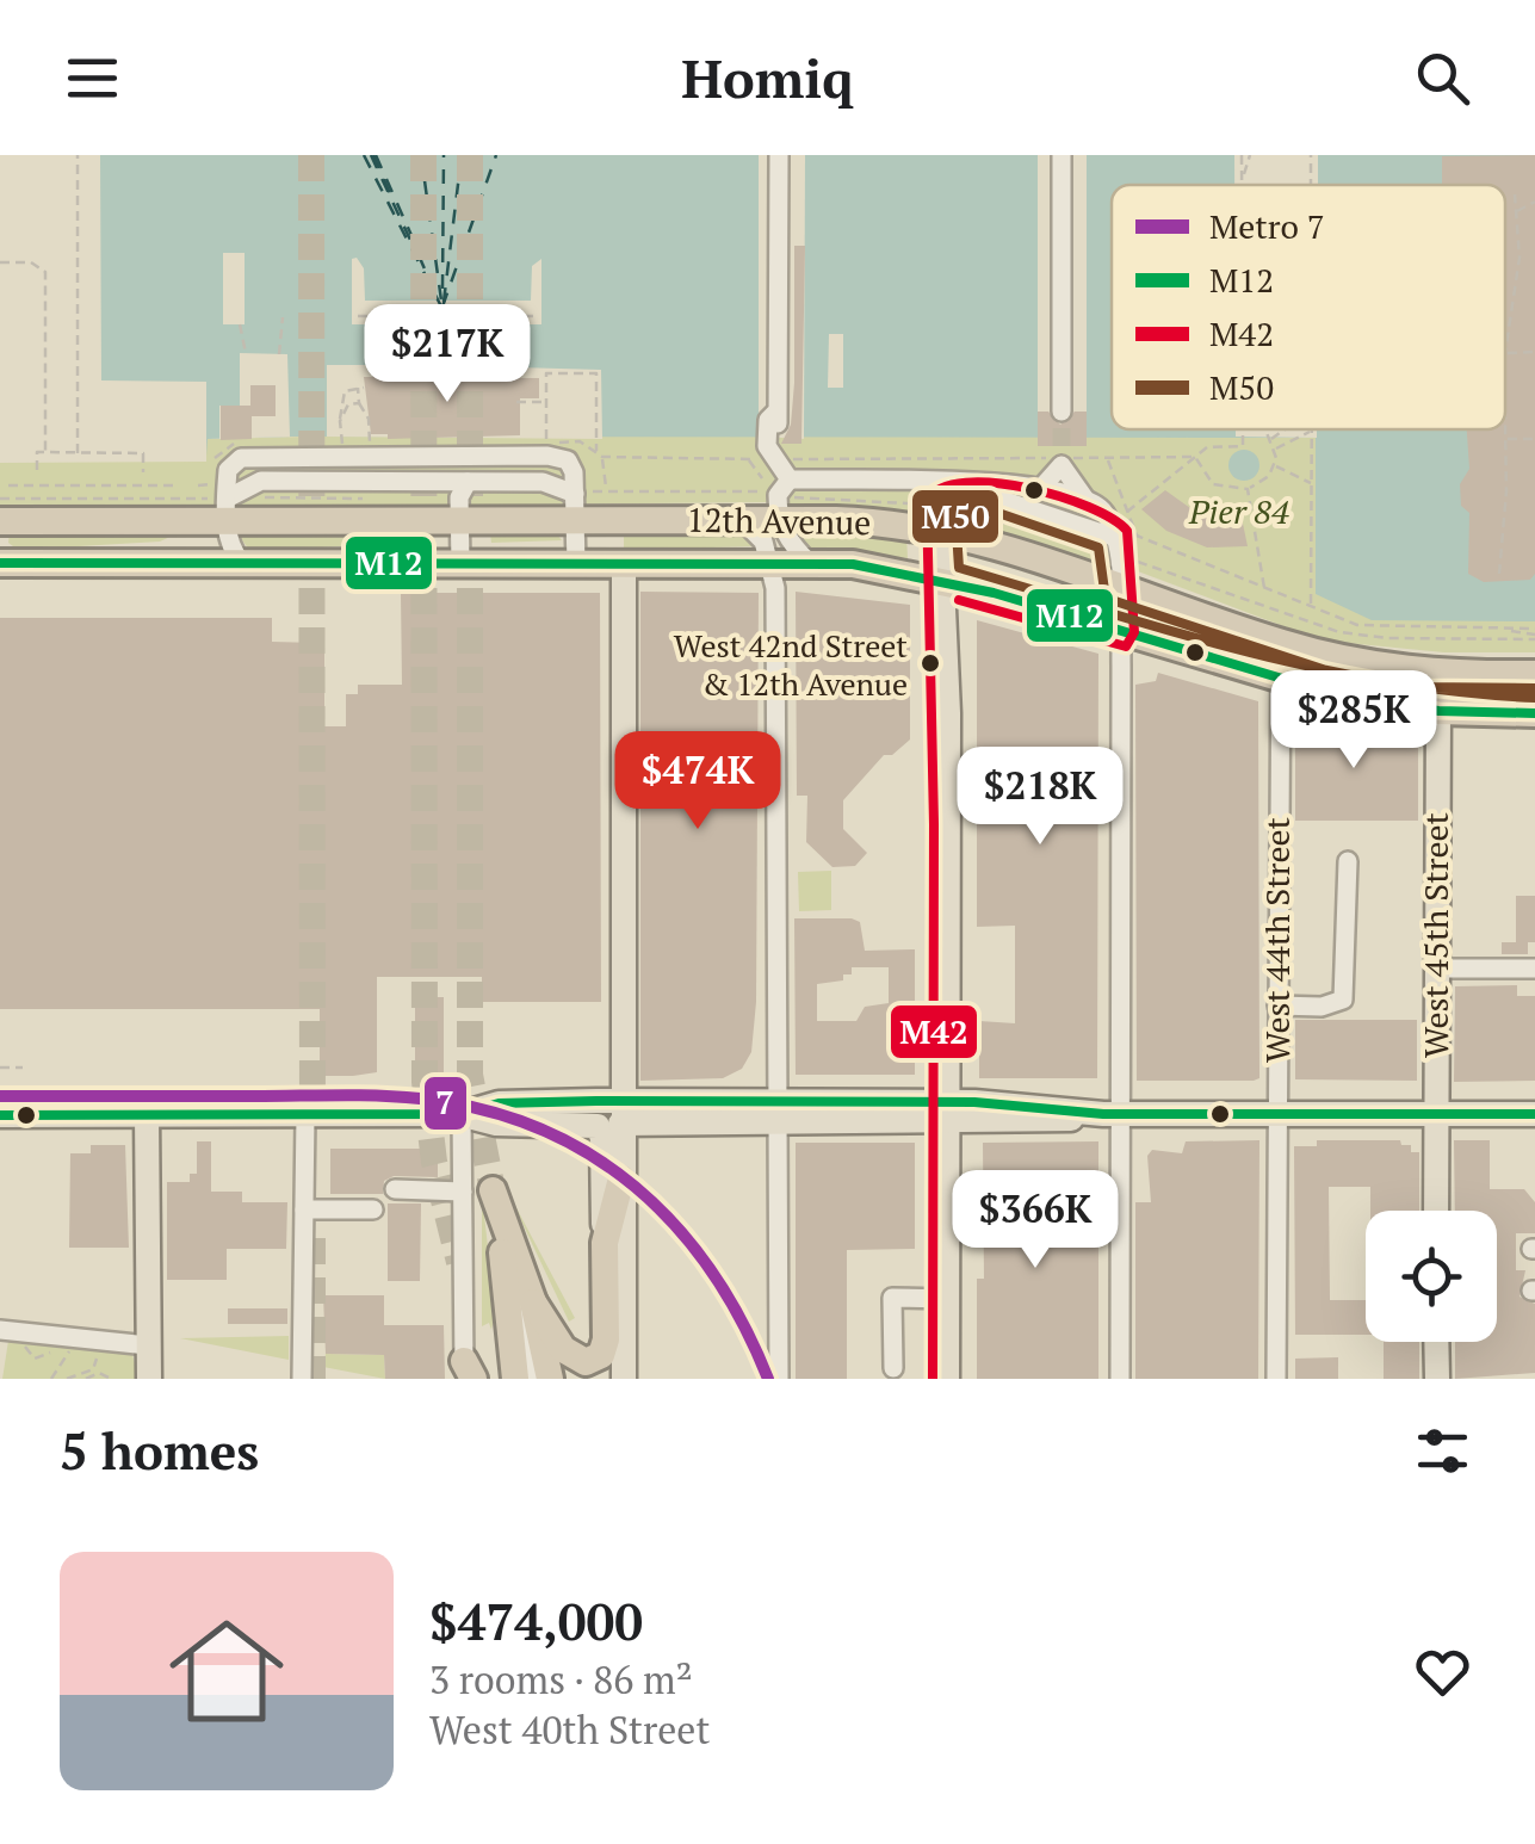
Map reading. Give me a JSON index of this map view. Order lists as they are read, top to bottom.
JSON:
{
  "streets": {
    "highway": ["12th Avenue"],
    "main road": ["West 45th Street"],
    "street": ["West 44th Street"]
  },
  "crossings": [
    ["12th Avenue", "West 45th Street"],
    ["12th Avenue", "West 44th Street"]
  ],
  "parks": ["Pier 84"],
  "places": ["West 42nd Street & 12th Avenue"],
  "lines": [
    "transit line M42",
    "transit line M50",
    "transit line M12",
    "metro line 7"
  ],
  "legend": [
    "Metro 7",
    "M12",
    "M42",
    "M50"
  ],
  "page": {
    "header": "Homiq",
    "price": [
      "$217K",
      "$285K",
      "$474K",
      "$218K",
      "$366K"
    ],
    "heading": "5 homes",
    "list": [
      {
        "name": "$474,000",
        "note": "3 rooms · 86 m² · West 40th Street"
      }
    ]
  }
}
